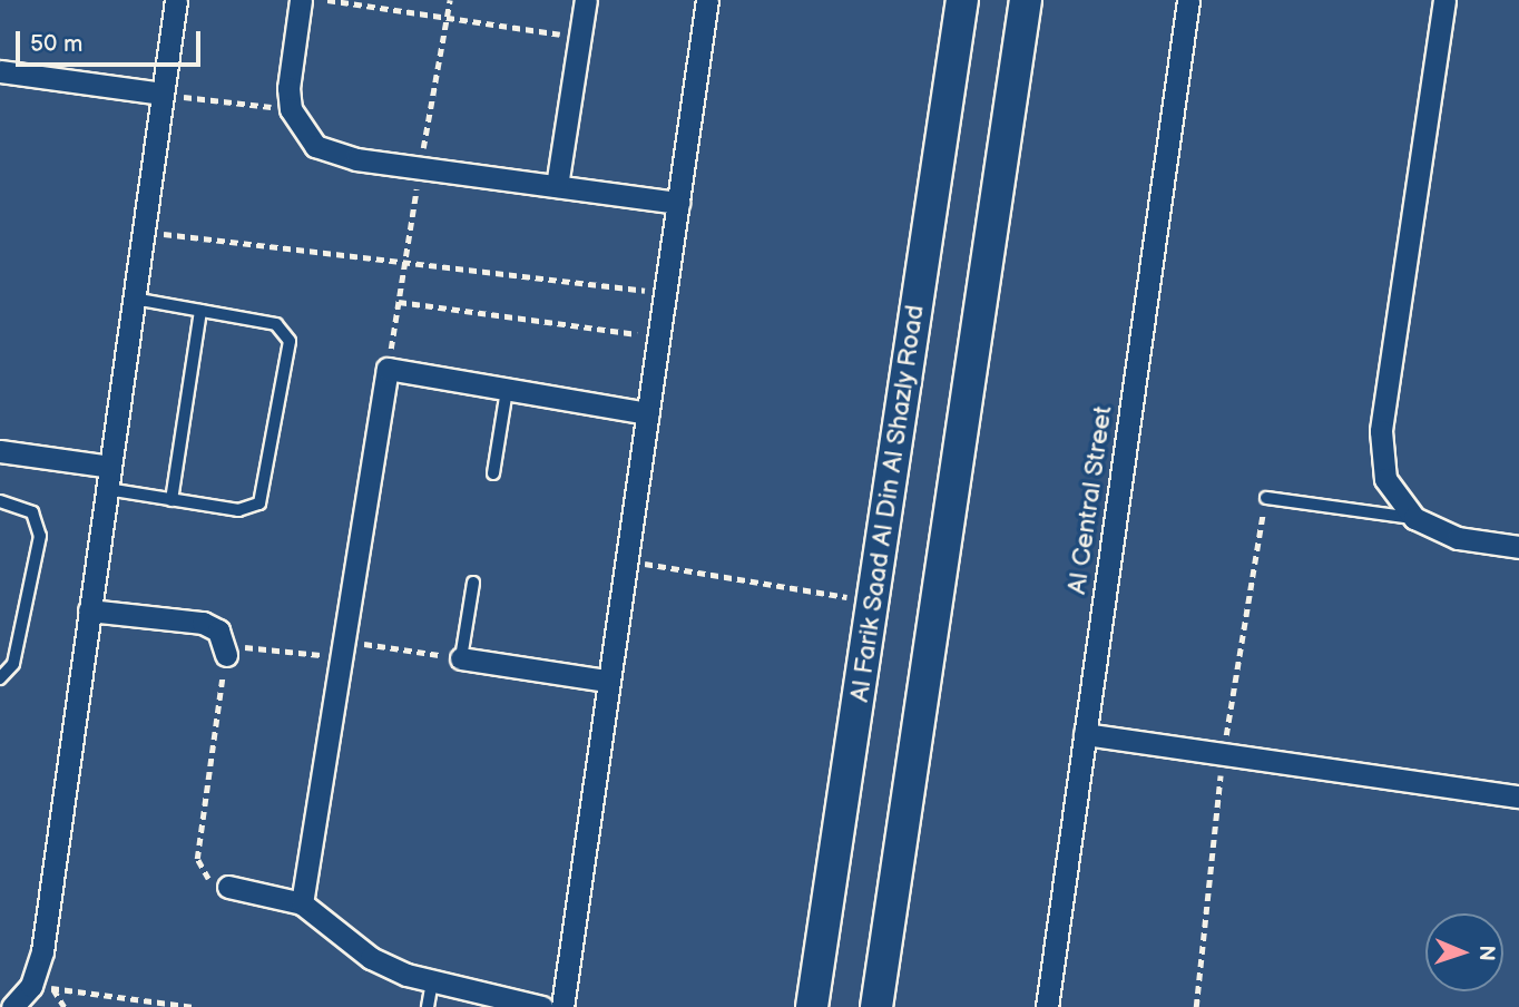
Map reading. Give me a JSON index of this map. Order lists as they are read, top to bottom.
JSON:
{
  "streets": {
    "street": ["Al Central Street", "Al Farik Saad Al Din Al Shazly Road"]
  },
  "scale_bar": "50 m",
  "north": "right"
}
